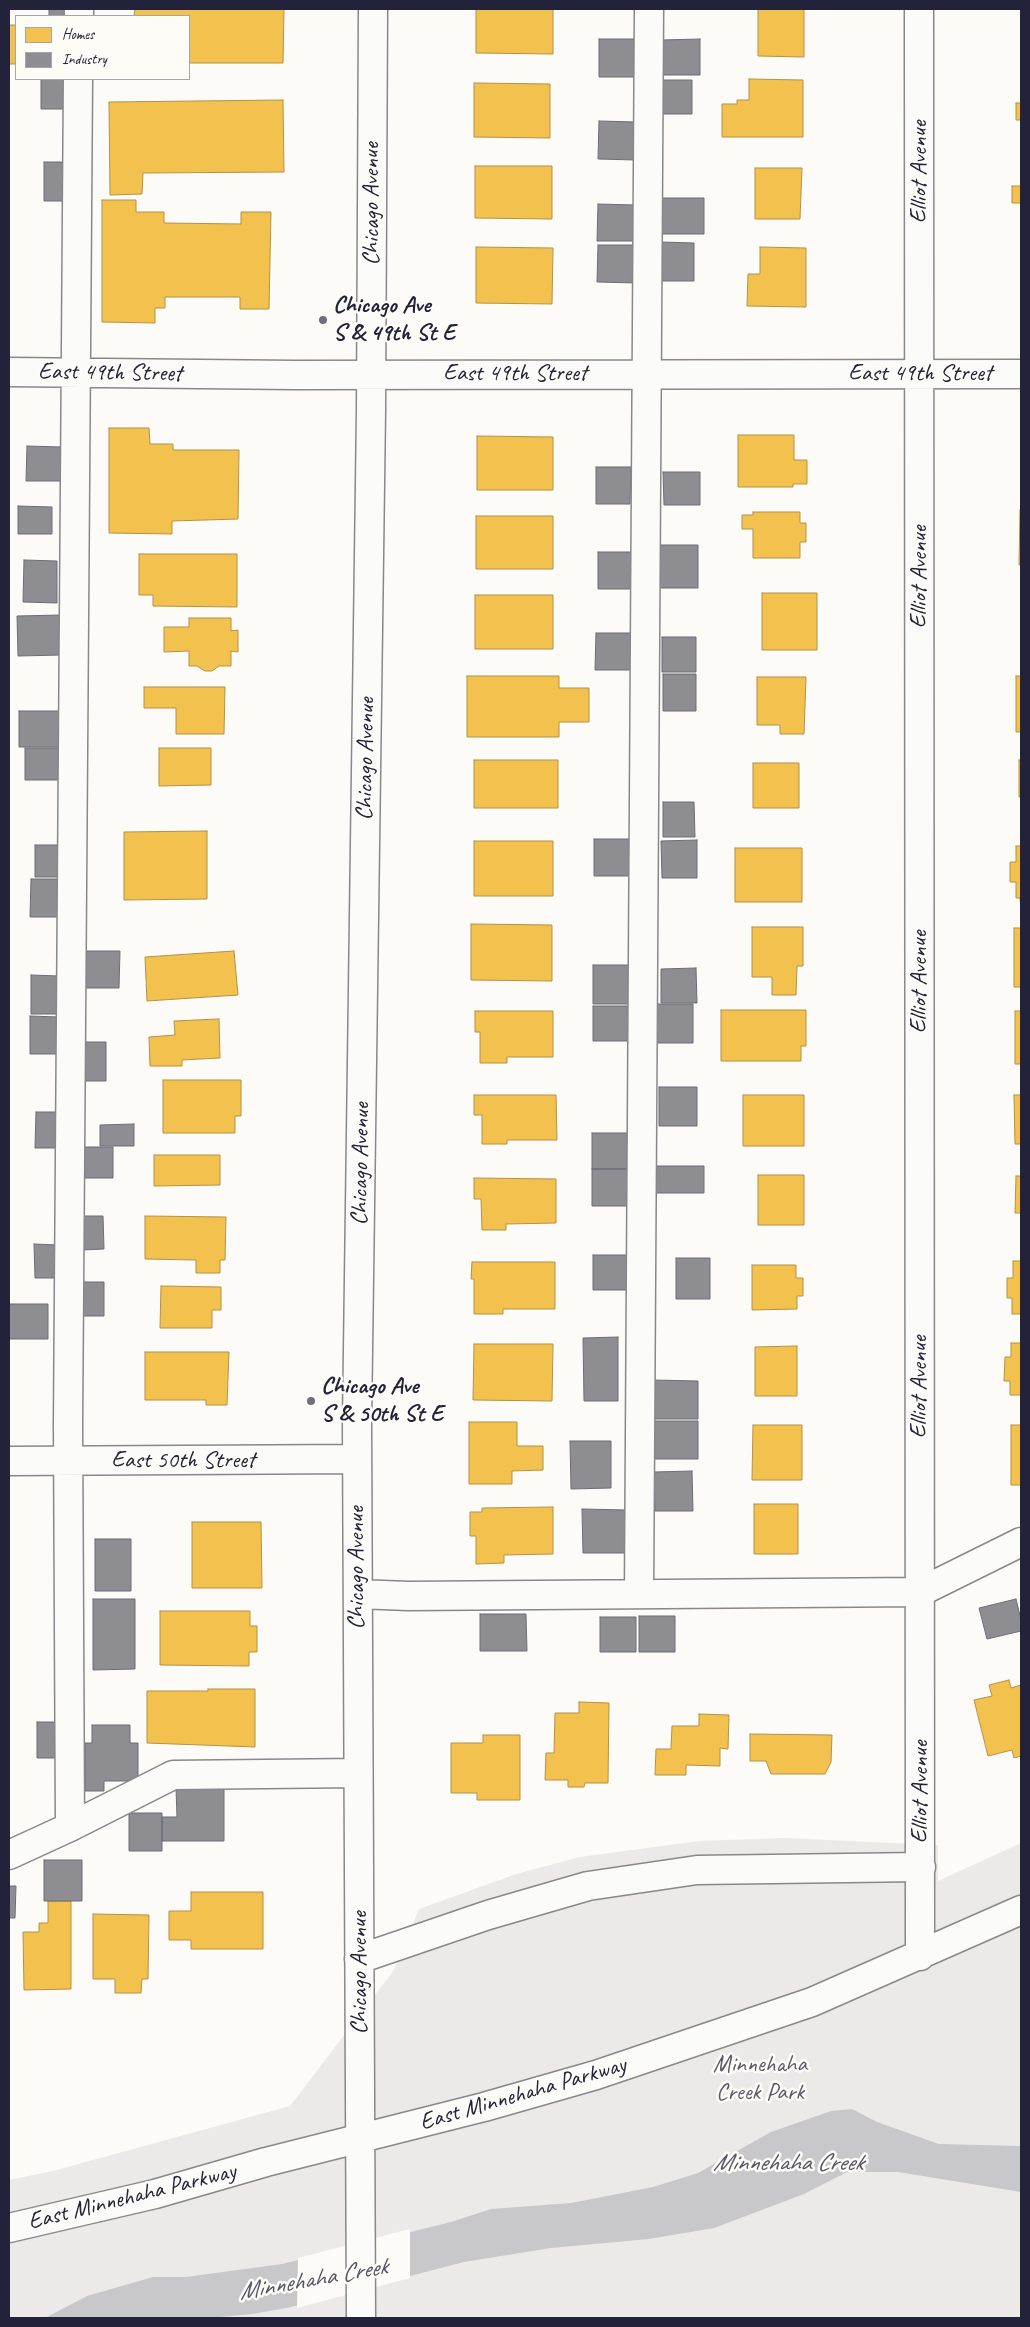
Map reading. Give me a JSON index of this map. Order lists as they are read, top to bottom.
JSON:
{
  "streets": {
    "street": [
      "Elliot Avenue",
      "Chicago Avenue",
      "East 49th Street",
      "East 50th Street",
      "East Minnehaha Parkway"
    ]
  },
  "crossings": [
    ["Elliot Avenue", "East 49th Street"],
    ["Elliot Avenue", "East Minnehaha Parkway"],
    ["Chicago Avenue", "East 49th Street"],
    ["Chicago Avenue", "East 50th Street"],
    ["Chicago Avenue", "East Minnehaha Parkway"]
  ],
  "water": ["Minnehaha Creek"],
  "parks": ["Minnehaha Creek Park"],
  "places": ["Chicago Ave S & 49th St E", "Chicago Ave S & 50th St E"],
  "legend": ["Homes", "Industry"]
}
